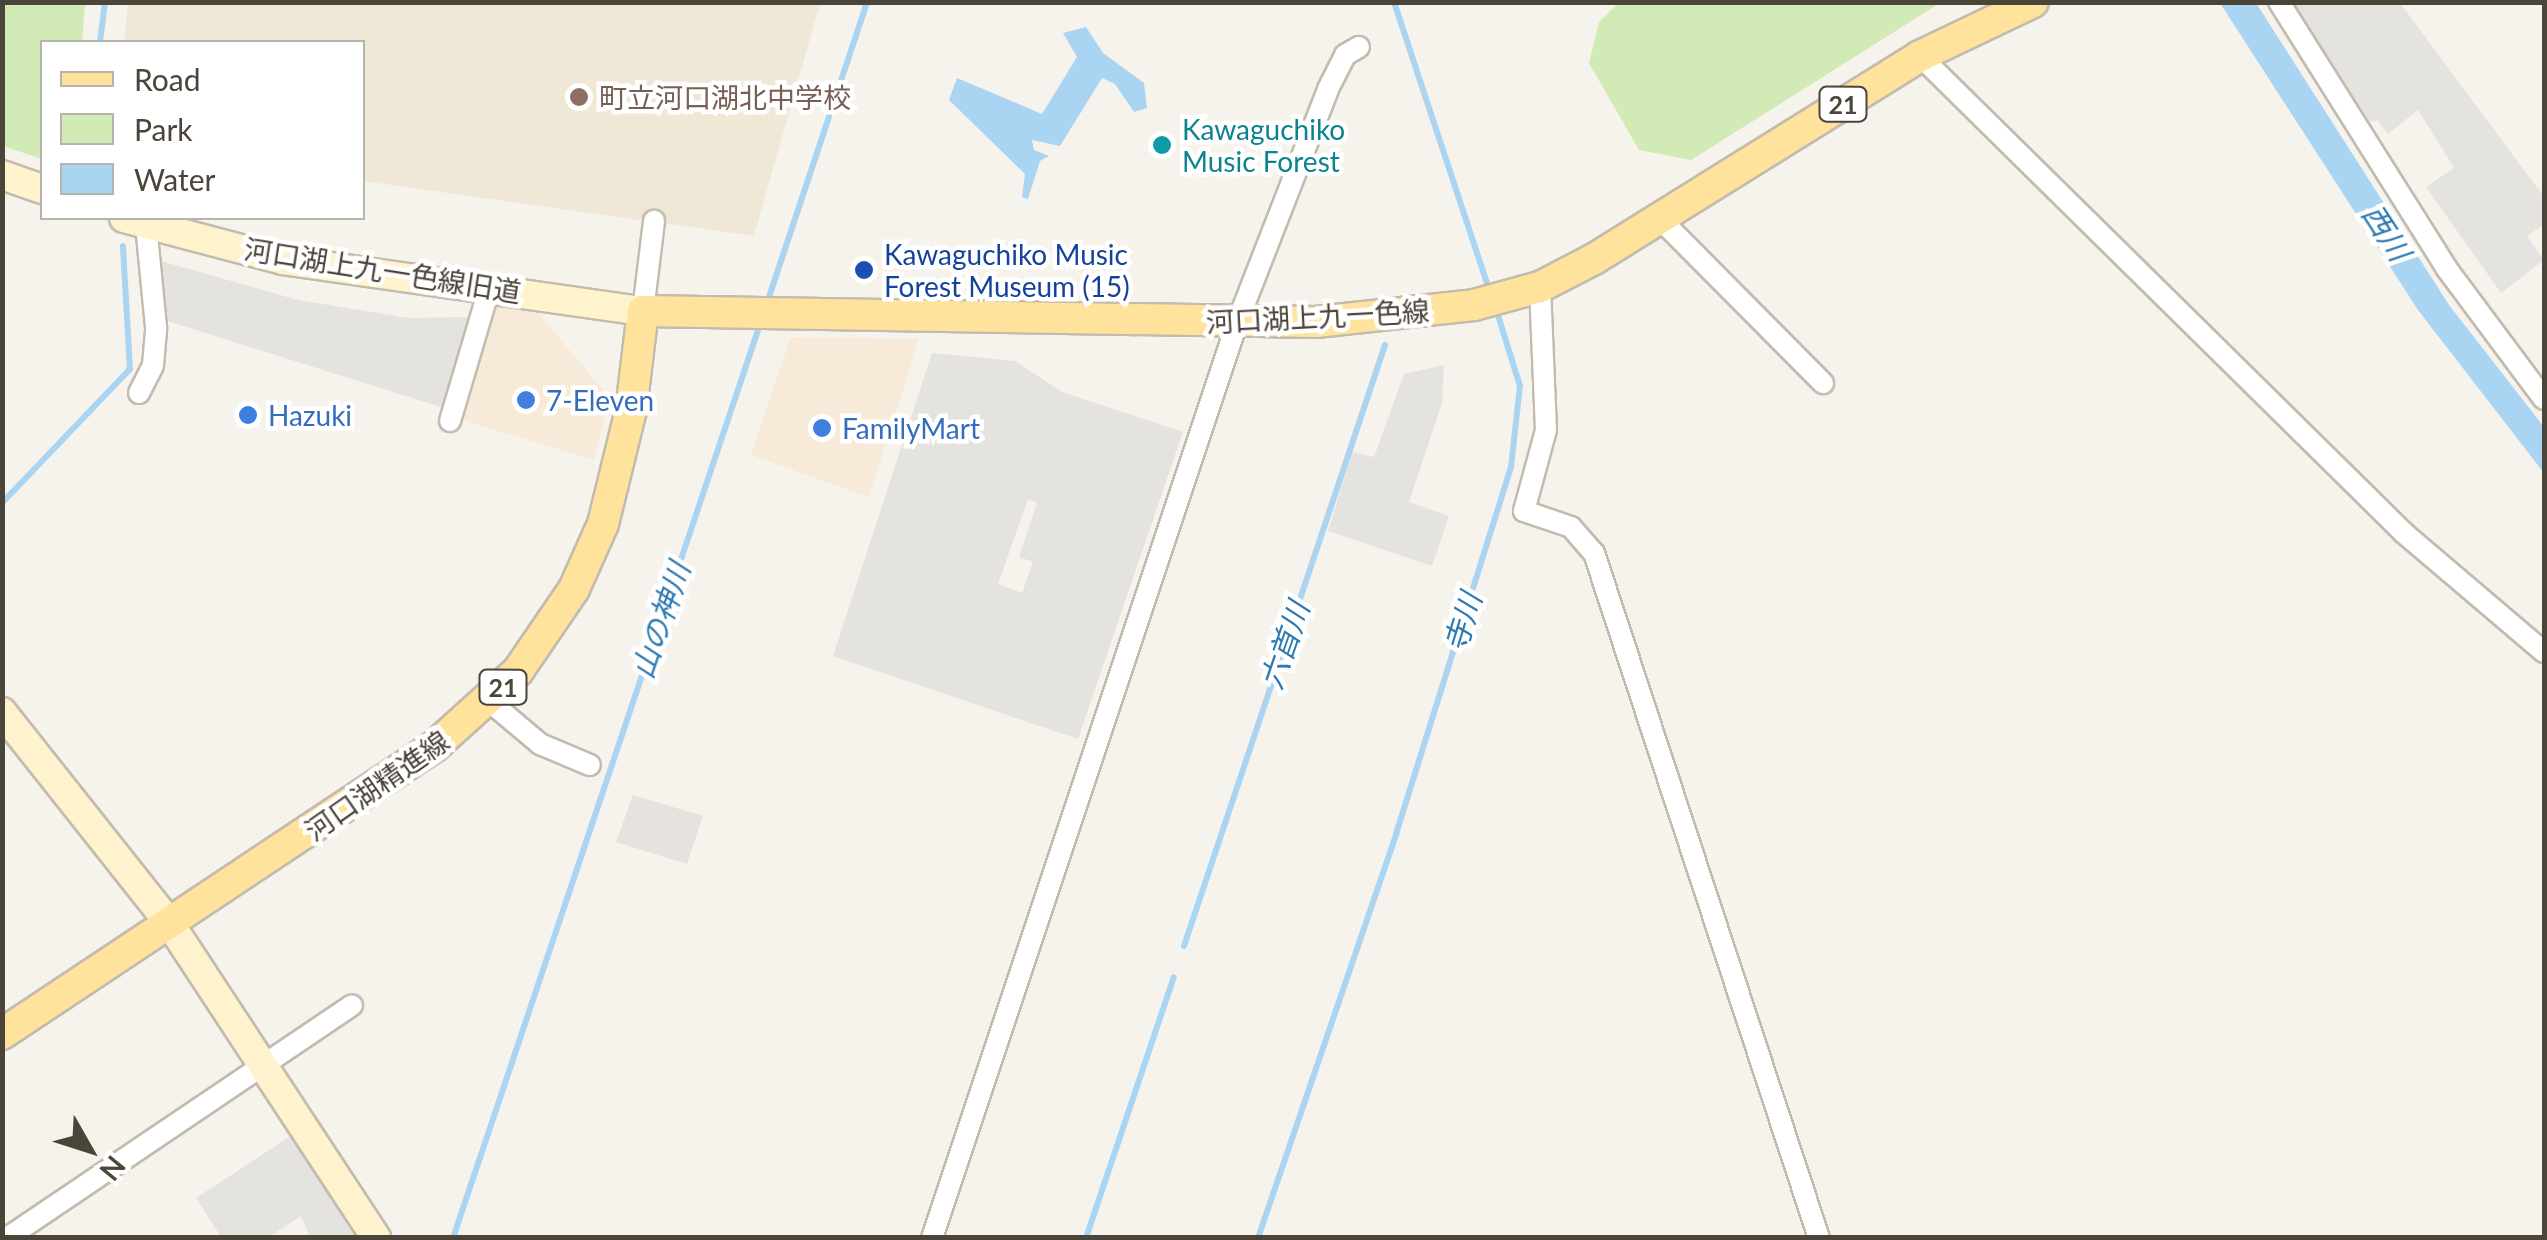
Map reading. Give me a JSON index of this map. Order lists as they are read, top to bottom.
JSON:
{
  "streets": {
    "main road": ["21", "河口湖上九一色線", "河口湖精進線"],
    "street": ["河口湖上九一色線旧道"]
  },
  "crossings": [
    ["河口湖上九一色線旧道", "河口湖上九一色線"],
    ["河口湖上九一色線旧道", "河口湖精進線"],
    ["河口湖上九一色線", "河口湖精進線"]
  ],
  "water": [
    "西川",
    "山の神川",
    "寺川",
    "六首川"
  ],
  "places": [
    "町立河口湖北中学校",
    "Kawaguchiko Music Forest",
    "Kawaguchiko Music Forest Museum (15)",
    "7-Eleven",
    "Hazuki",
    "FamilyMart"
  ],
  "legend": ["Road", "Park", "Water"],
  "north": "bottom right"
}
